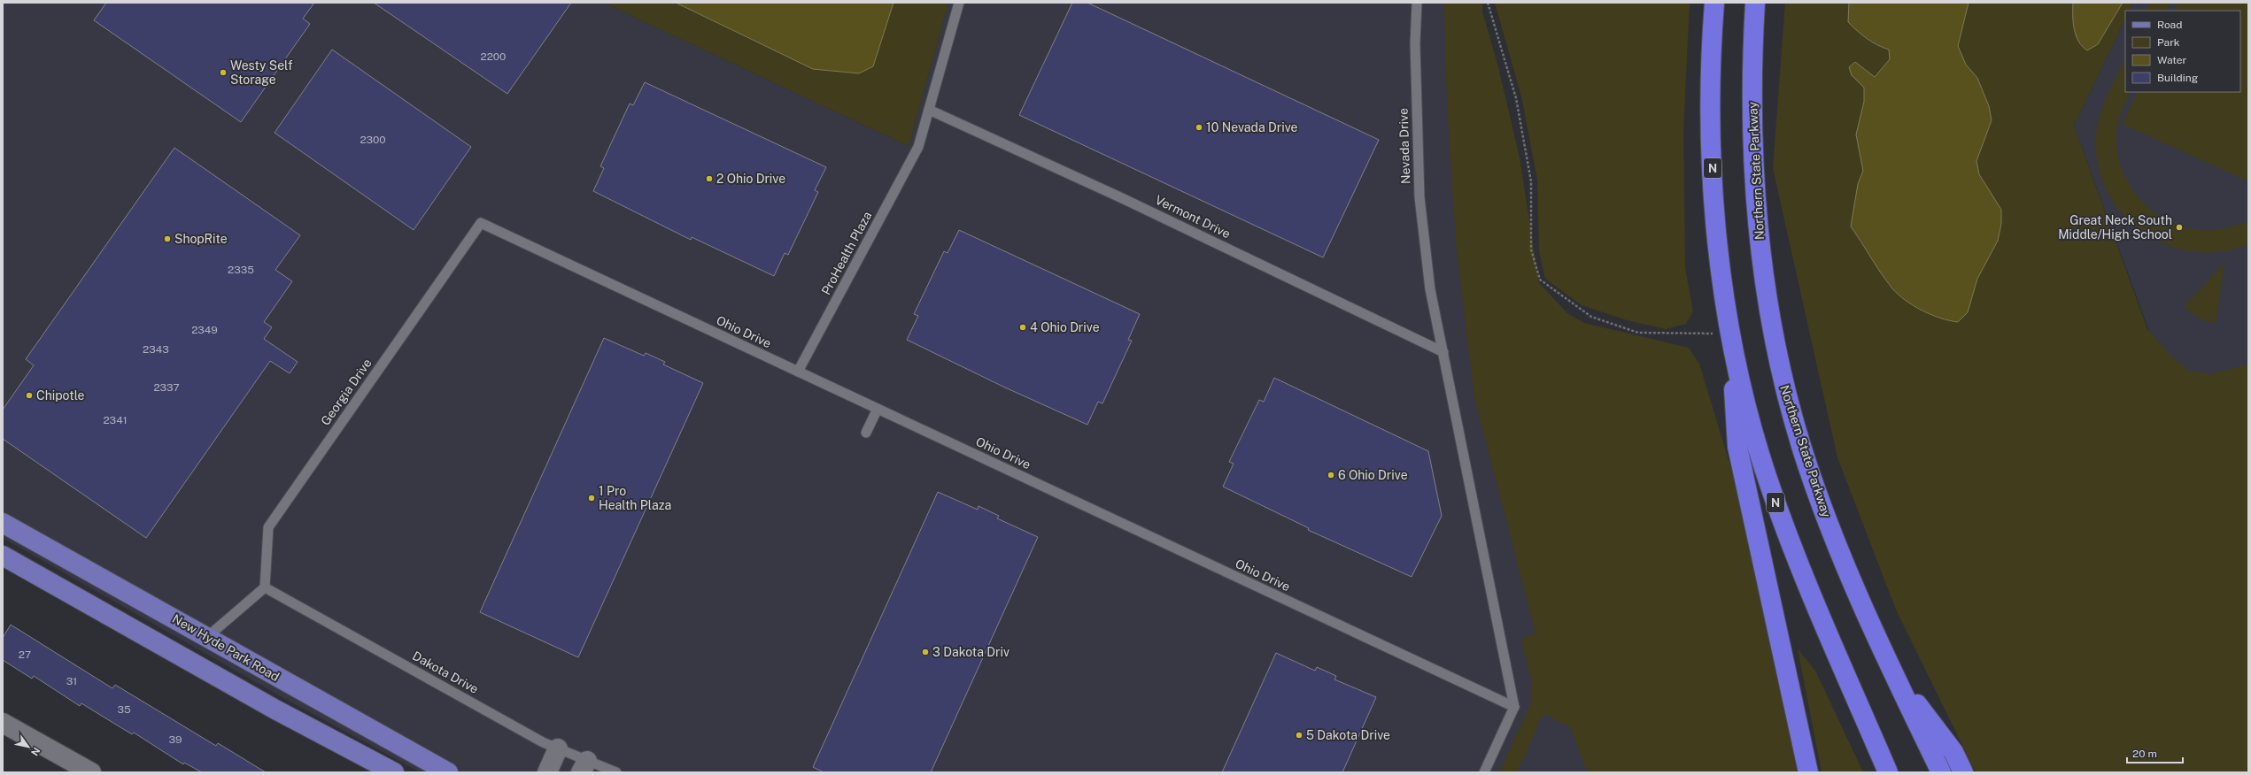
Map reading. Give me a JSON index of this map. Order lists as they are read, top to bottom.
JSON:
{
  "streets": {
    "highway": ["N", "Northern State Parkway"],
    "main road": ["New Hyde Park Road"],
    "lane": [
      "Nevada Drive",
      "Vermont Drive",
      "ProHealth Plaza",
      "Ohio Drive",
      "Georgia Drive",
      "Dakota Drive"
    ]
  },
  "crossings": [
    ["Nevada Drive", "Vermont Drive"],
    ["Nevada Drive", "Ohio Drive"],
    ["Vermont Drive", "ProHealth Plaza"],
    ["ProHealth Plaza", "Ohio Drive"],
    ["Ohio Drive", "Georgia Drive"],
    ["Georgia Drive", "Dakota Drive"]
  ],
  "places": [
    "Westy Self Storage",
    "10 Nevada Drive",
    "2 Ohio Drive",
    "Great Neck South Middle/High School",
    "ShopRite",
    "4 Ohio Drive",
    "Chipotle",
    "6 Ohio Drive",
    "1 Pro Health Plaza",
    "3 Dakota Driv",
    "5 Dakota Drive"
  ],
  "house_numbers": [
    "2200",
    "2300",
    "2335",
    "2349",
    "2343",
    "2337",
    "2341",
    "27",
    "31",
    "35",
    "39"
  ],
  "legend": [
    "Road",
    "Park",
    "Water",
    "Building"
  ],
  "scale_bar": "20 m",
  "north": "bottom right"
}
